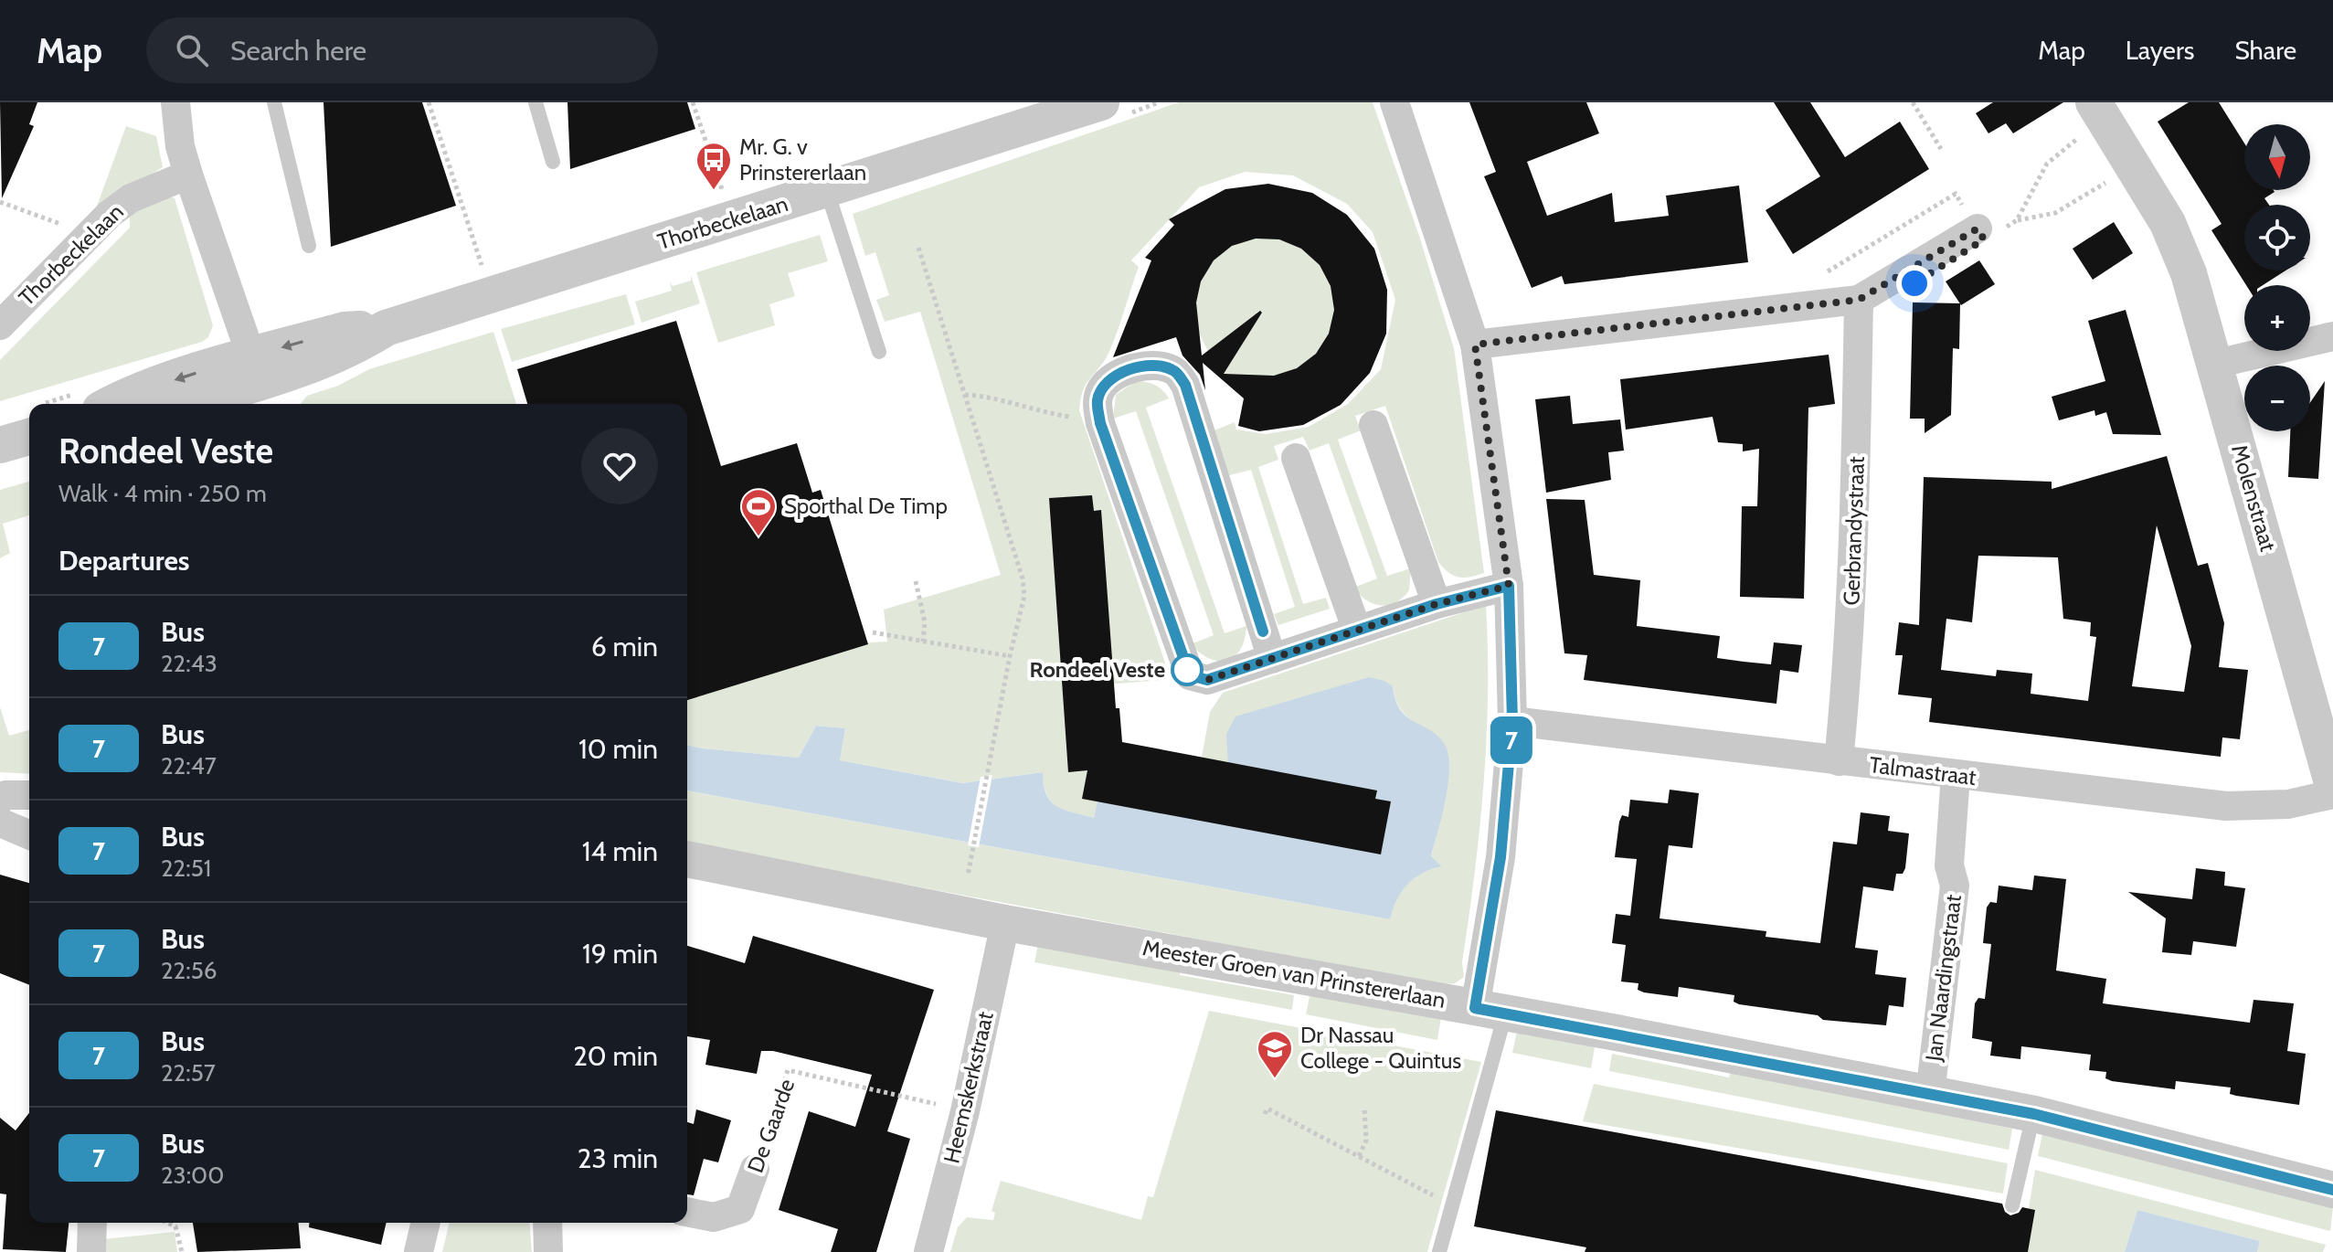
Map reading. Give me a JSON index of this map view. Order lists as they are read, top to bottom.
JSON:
{
  "streets": {
    "street": [
      "Thorbeckelaan",
      "Molenstraat",
      "Gerbrandystraat",
      "Talmastraat",
      "Meester Groen van Prinstererlaan",
      "Jan Naardingstraat",
      "Heemskerkstraat",
      "De Gaarde"
    ]
  },
  "crossings": [
    ["Gerbrandystraat", "Talmastraat"],
    ["Talmastraat", "Jan Naardingstraat"],
    ["Meester Groen van Prinstererlaan", "Jan Naardingstraat"],
    ["Meester Groen van Prinstererlaan", "Heemskerkstraat"],
    ["Heemskerkstraat", "De Gaarde"]
  ],
  "places": {
    "bus stop": ["Mr. G. v Prinstererlaan"],
    "sports": ["Sporthal De Timp"],
    "other": ["Rondeel Veste"],
    "school or university": ["Dr Nassau College - Quintus"]
  },
  "lines": ["bus line 7"],
  "north": "bottom",
  "page": {
    "header": "Map",
    "search": "Search here",
    "nav": ["Map", "Layers", "Share"],
    "on_map": "7",
    "map_buttons": ["+", "−"],
    "heading": [
      ["Rondeel Veste", "Walk · 4 min · 250 m"],
      "Departures"
    ],
    "list": [
      {
        "mark": "7",
        "name": "Bus",
        "note": "22:43",
        "value": "6 min"
      },
      {
        "mark": "7",
        "name": "Bus",
        "note": "22:47",
        "value": "10 min"
      },
      {
        "mark": "7",
        "name": "Bus",
        "note": "22:51",
        "value": "14 min"
      },
      {
        "mark": "7",
        "name": "Bus",
        "note": "22:56",
        "value": "19 min"
      },
      {
        "mark": "7",
        "name": "Bus",
        "note": "22:57",
        "value": "20 min"
      },
      {
        "mark": "7",
        "name": "Bus",
        "note": "23:00",
        "value": "23 min"
      }
    ]
  }
}
